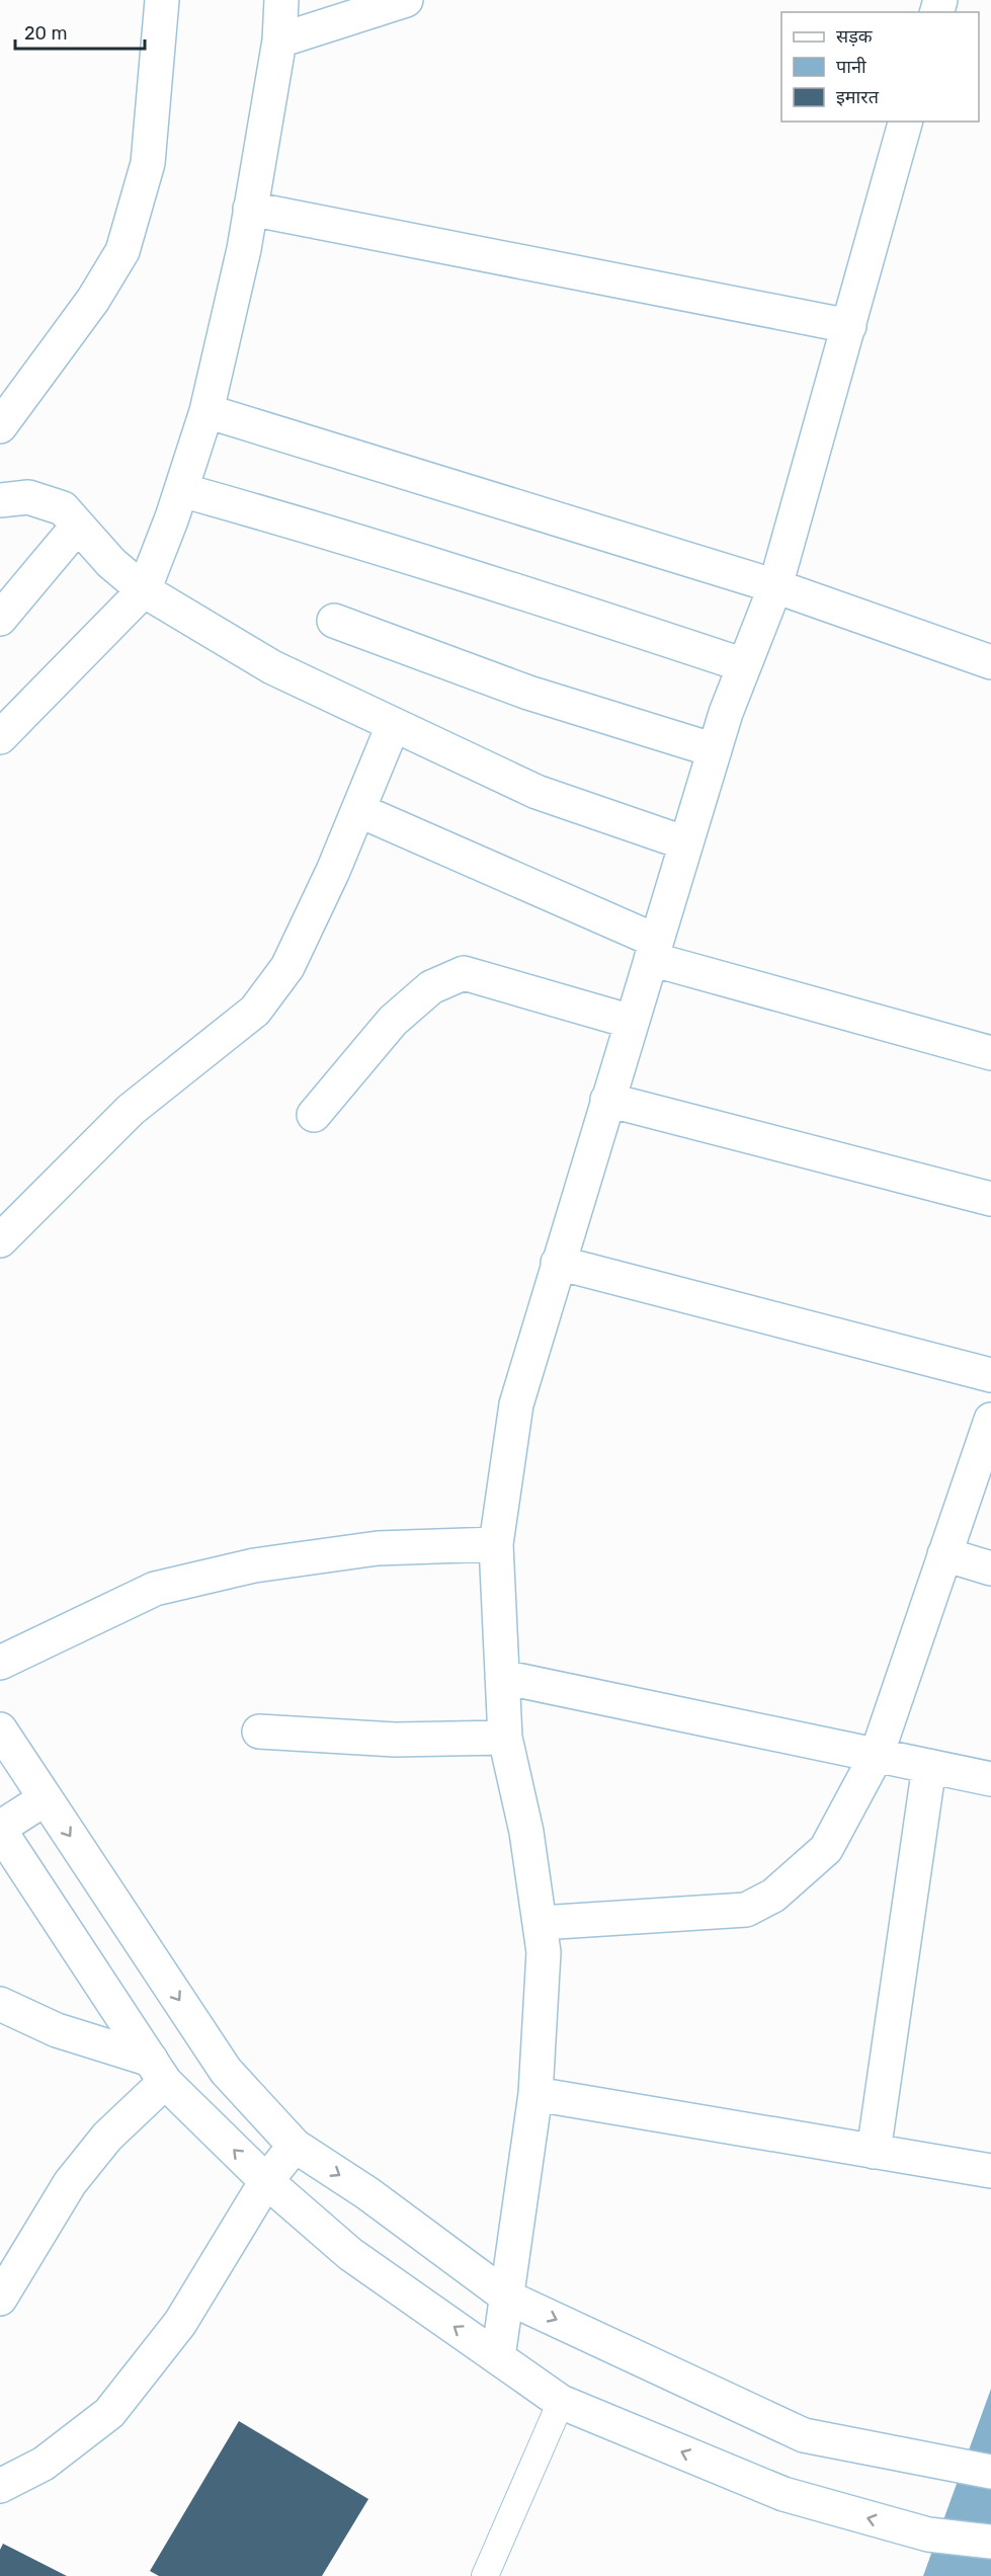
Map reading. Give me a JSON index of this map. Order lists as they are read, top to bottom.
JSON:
{
  "legend": ["सड़क", "पानी", "इमारत"],
  "scale_bar": "20 m"
}
